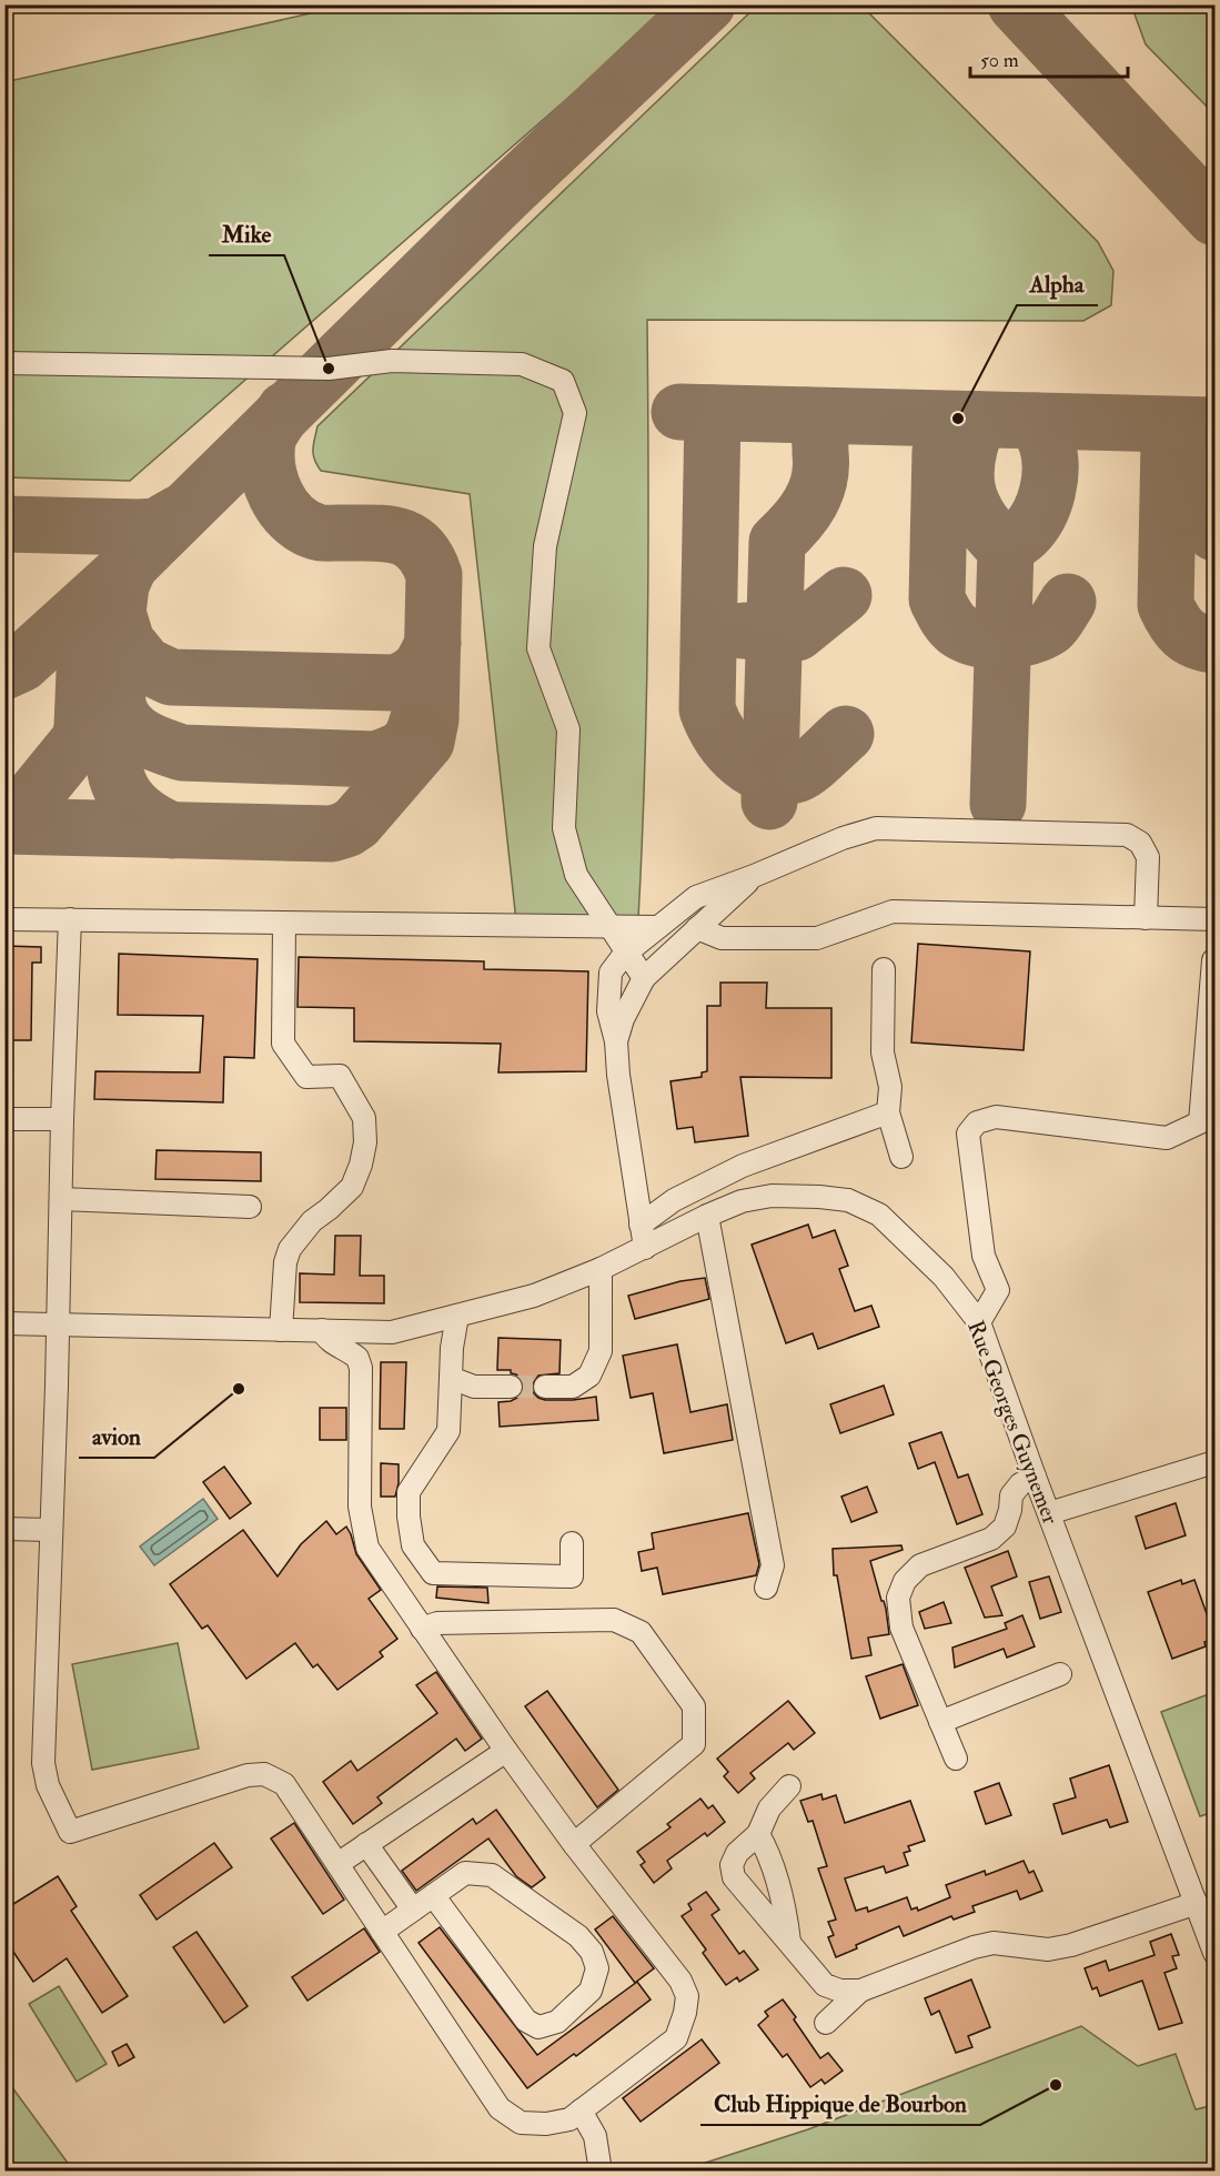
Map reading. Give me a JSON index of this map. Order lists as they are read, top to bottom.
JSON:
{
  "streets": {
    "street": ["Rue Georges Guynemer"]
  },
  "places": [
    "Mike",
    "Alpha",
    "avion",
    "Club Hippique de Bourbon"
  ],
  "scale_bar": "50 m"
}
